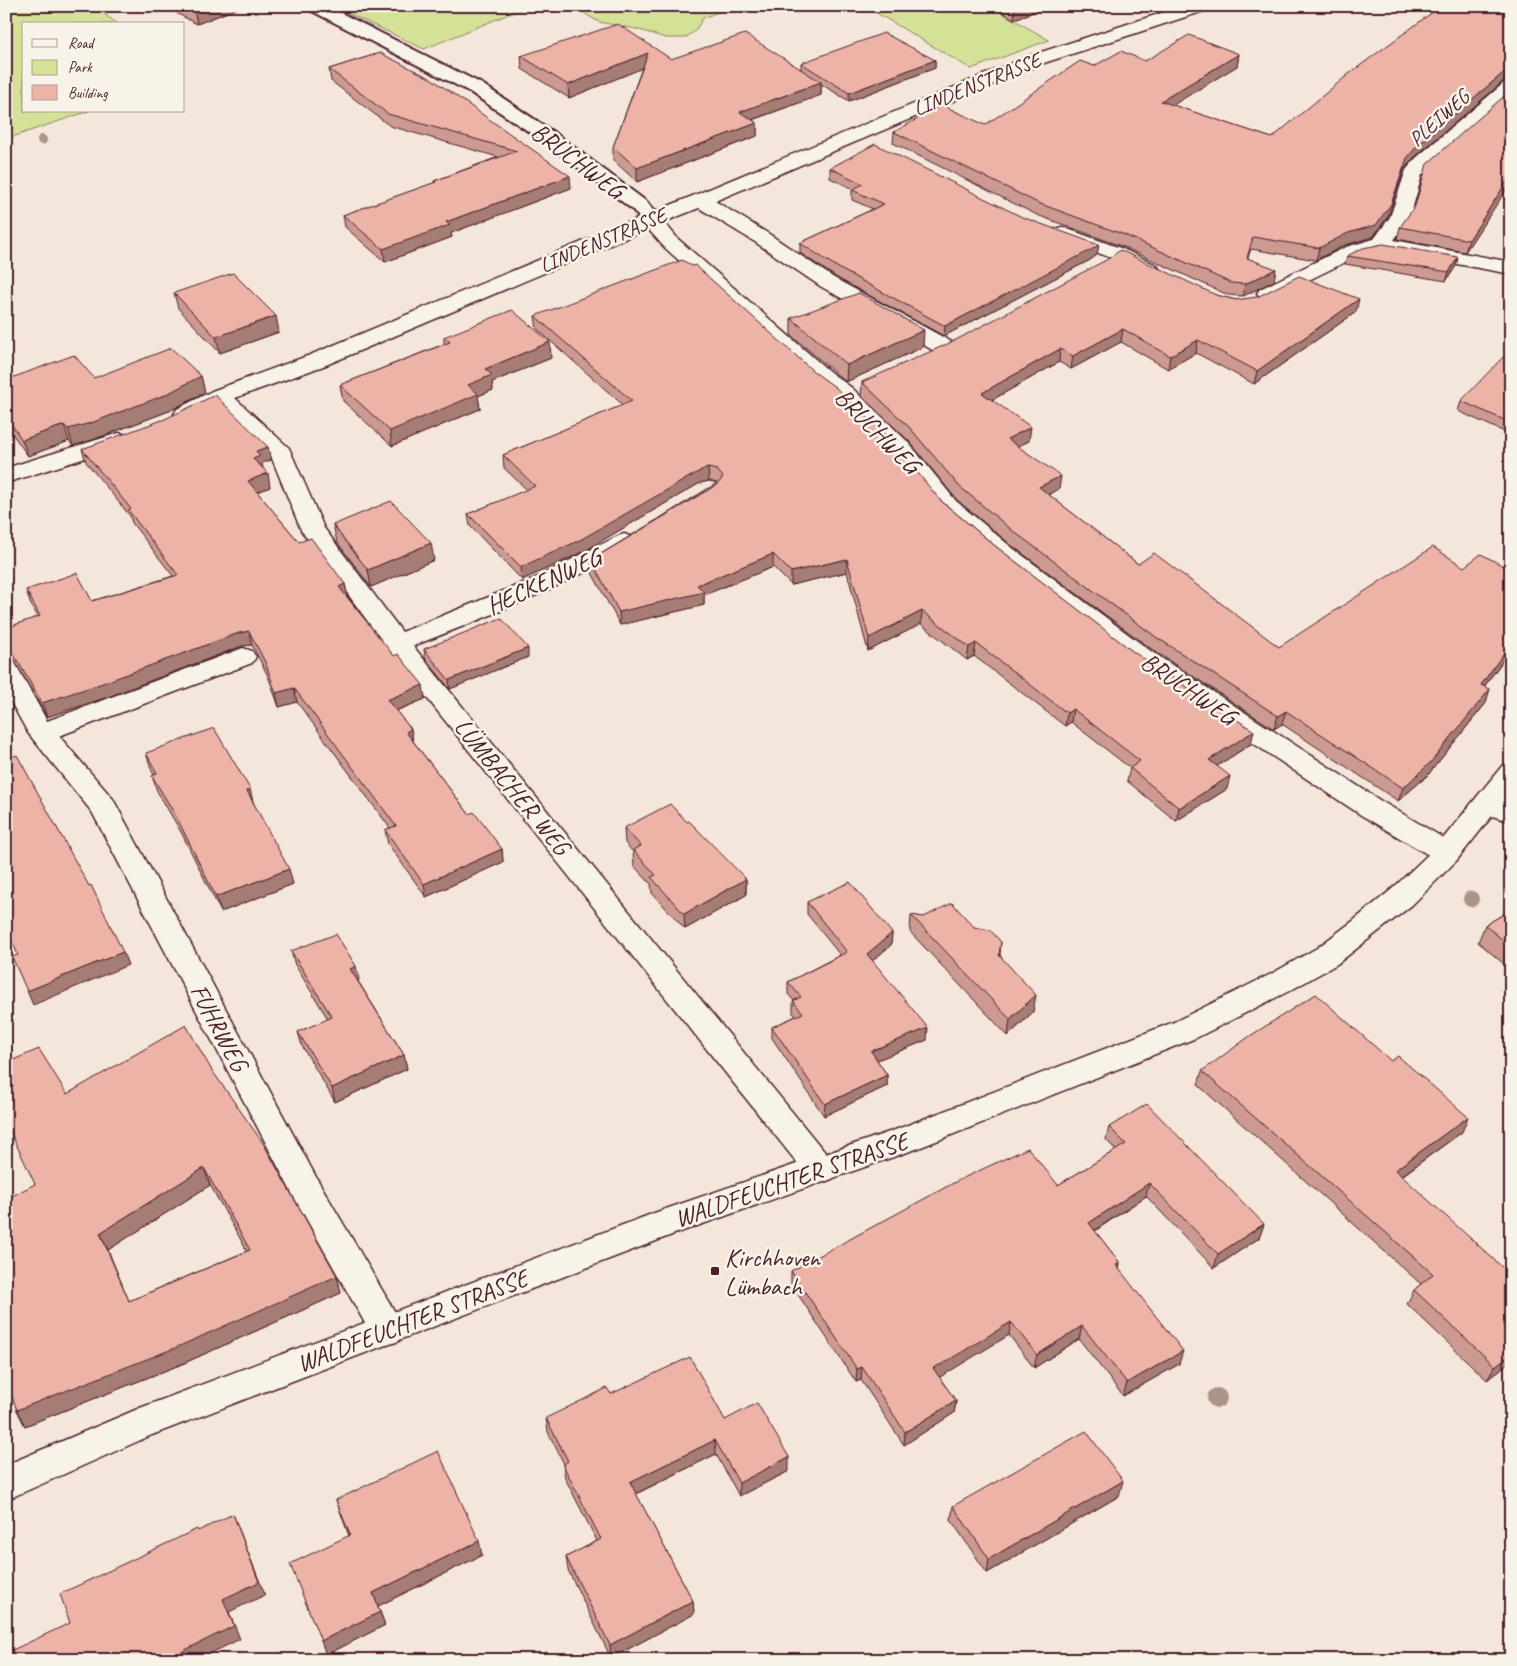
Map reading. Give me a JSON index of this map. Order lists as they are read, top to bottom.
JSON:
{
  "streets": {
    "street": [
      "LINDENSTRASSE",
      "PLEIWEG",
      "BRUCHWEG",
      "HECKENWEG",
      "LÜMBACHER WEG",
      "FUHRWEG",
      "WALDFEUCHTER STRASSE"
    ]
  },
  "crossings": [
    ["LINDENSTRASSE", "BRUCHWEG"],
    ["LINDENSTRASSE", "LÜMBACHER WEG"],
    ["BRUCHWEG", "WALDFEUCHTER STRASSE"],
    ["HECKENWEG", "LÜMBACHER WEG"],
    ["LÜMBACHER WEG", "WALDFEUCHTER STRASSE"],
    ["FUHRWEG", "WALDFEUCHTER STRASSE"]
  ],
  "places": {
    "transit": ["Kirchhoven Lümbach"]
  },
  "legend": ["Road", "Park", "Building"]
}
